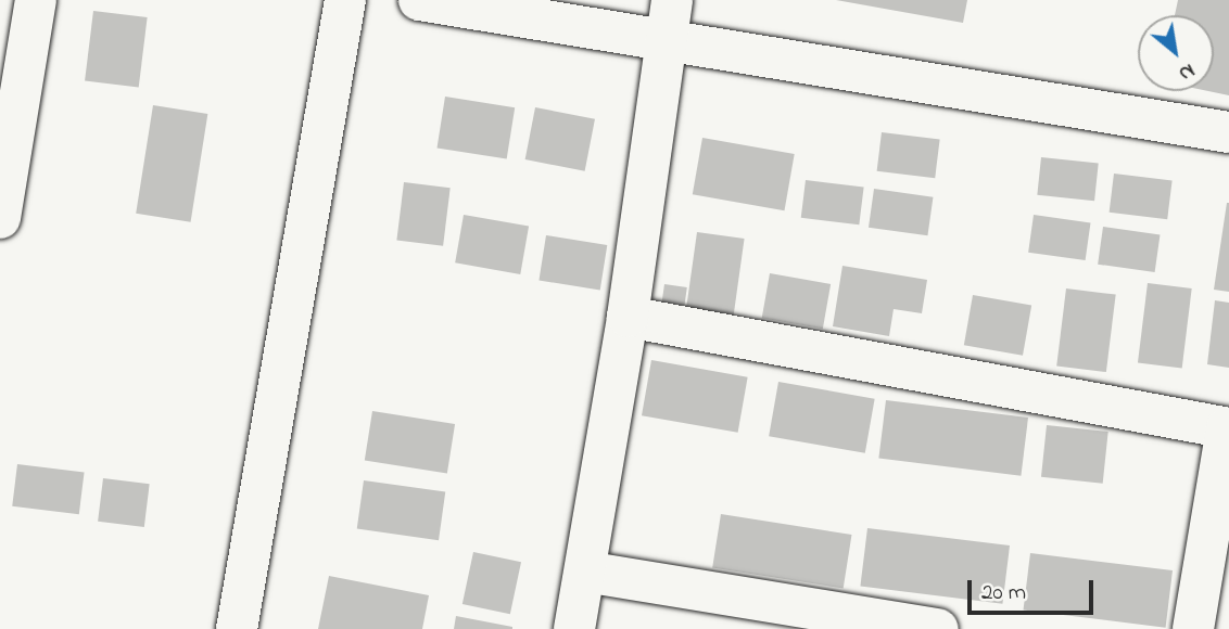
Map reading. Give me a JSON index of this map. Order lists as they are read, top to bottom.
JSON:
{
  "scale_bar": "20 m",
  "north": "bottom right"
}
